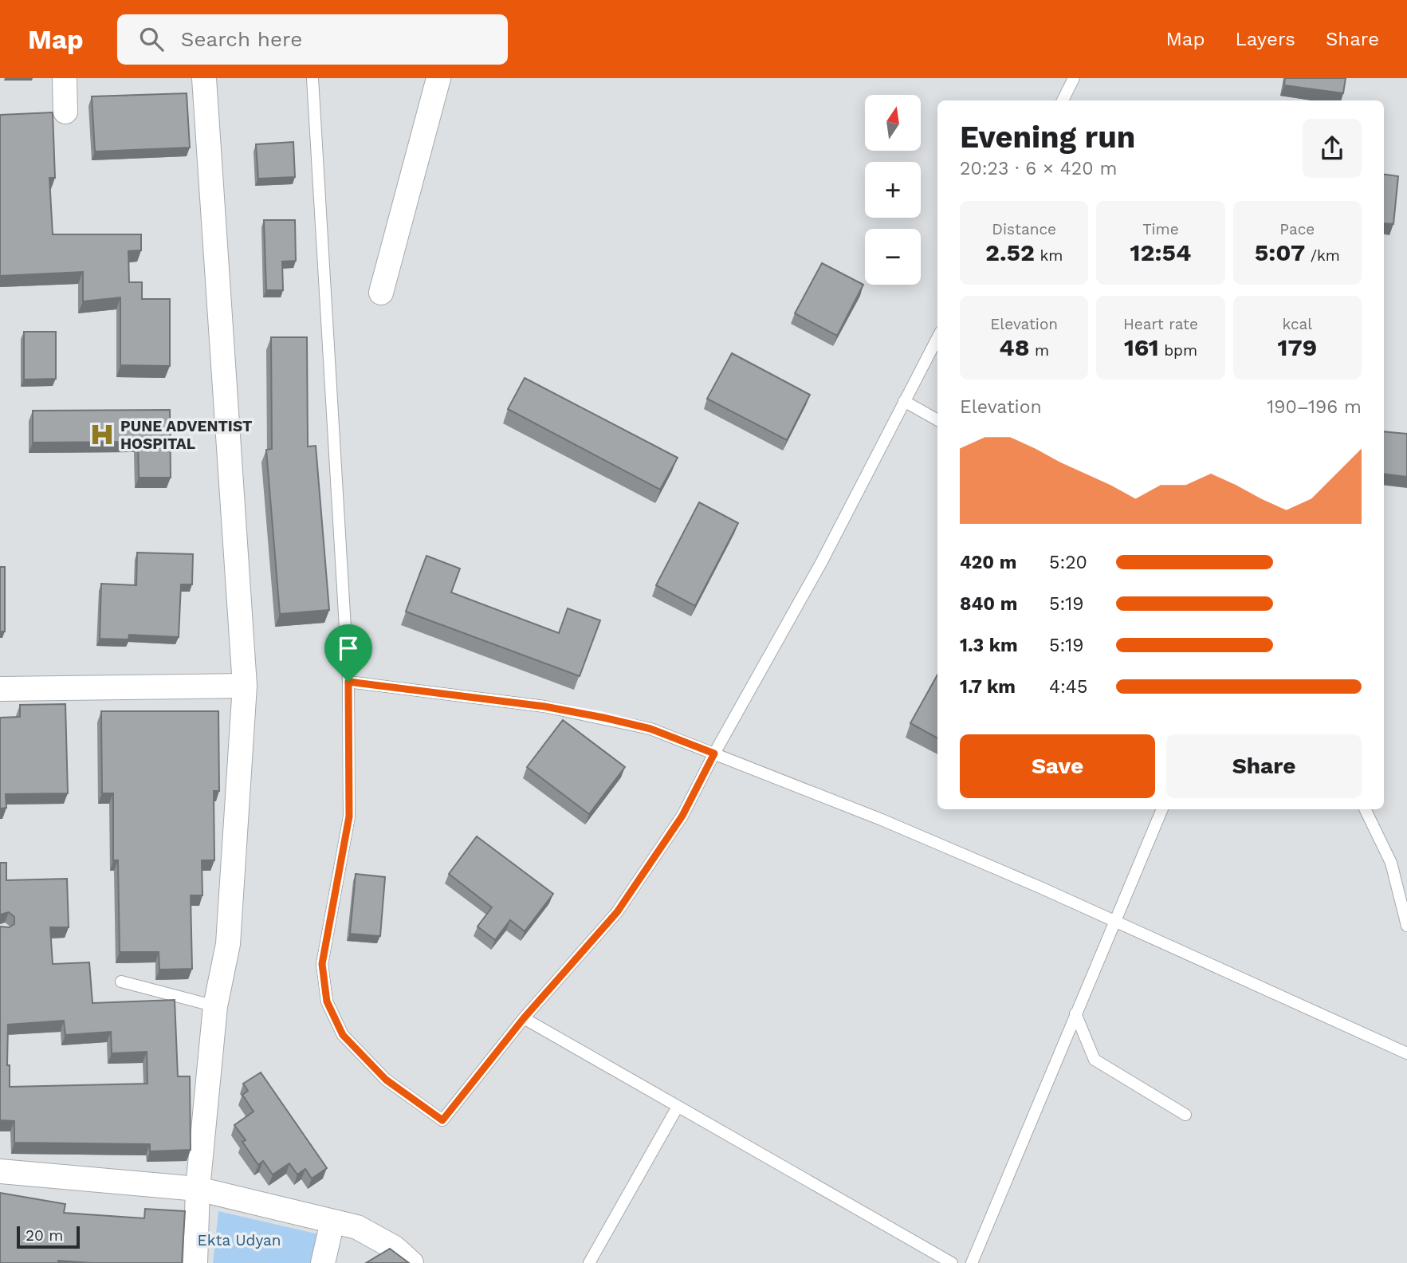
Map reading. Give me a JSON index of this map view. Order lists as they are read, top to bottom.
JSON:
{
  "parks": ["Ekta Udyan"],
  "places": {
    "hospital": ["PUNE ADVENTIST HOSPITAL"]
  },
  "scale_bar": "20 m",
  "north": "top",
  "page": {
    "header": "Map",
    "search": "Search here",
    "nav": ["Map", "Layers", "Share"],
    "map_buttons": ["+", "−"],
    "heading": ["Evening run", "20:23 · 6 × 420 m"],
    "stats": [
      ["Distance", "2.52 km"],
      ["Time", "12:54"],
      ["Pace", "5:07 /km"],
      ["Elevation", "48 m"],
      ["Heart rate", "161 bpm"],
      ["kcal", "179"]
    ],
    "chart": ["Elevation", "190–196 m"],
    "list": [
      {
        "name": "420 m",
        "note": "5:20"
      },
      {
        "name": "840 m",
        "note": "5:19"
      },
      {
        "name": "1.3 km",
        "note": "5:19"
      },
      {
        "name": "1.7 km",
        "note": "4:45"
      }
    ],
    "buttons": ["Save", "Share"],
    "scale": "20 m"
  }
}
